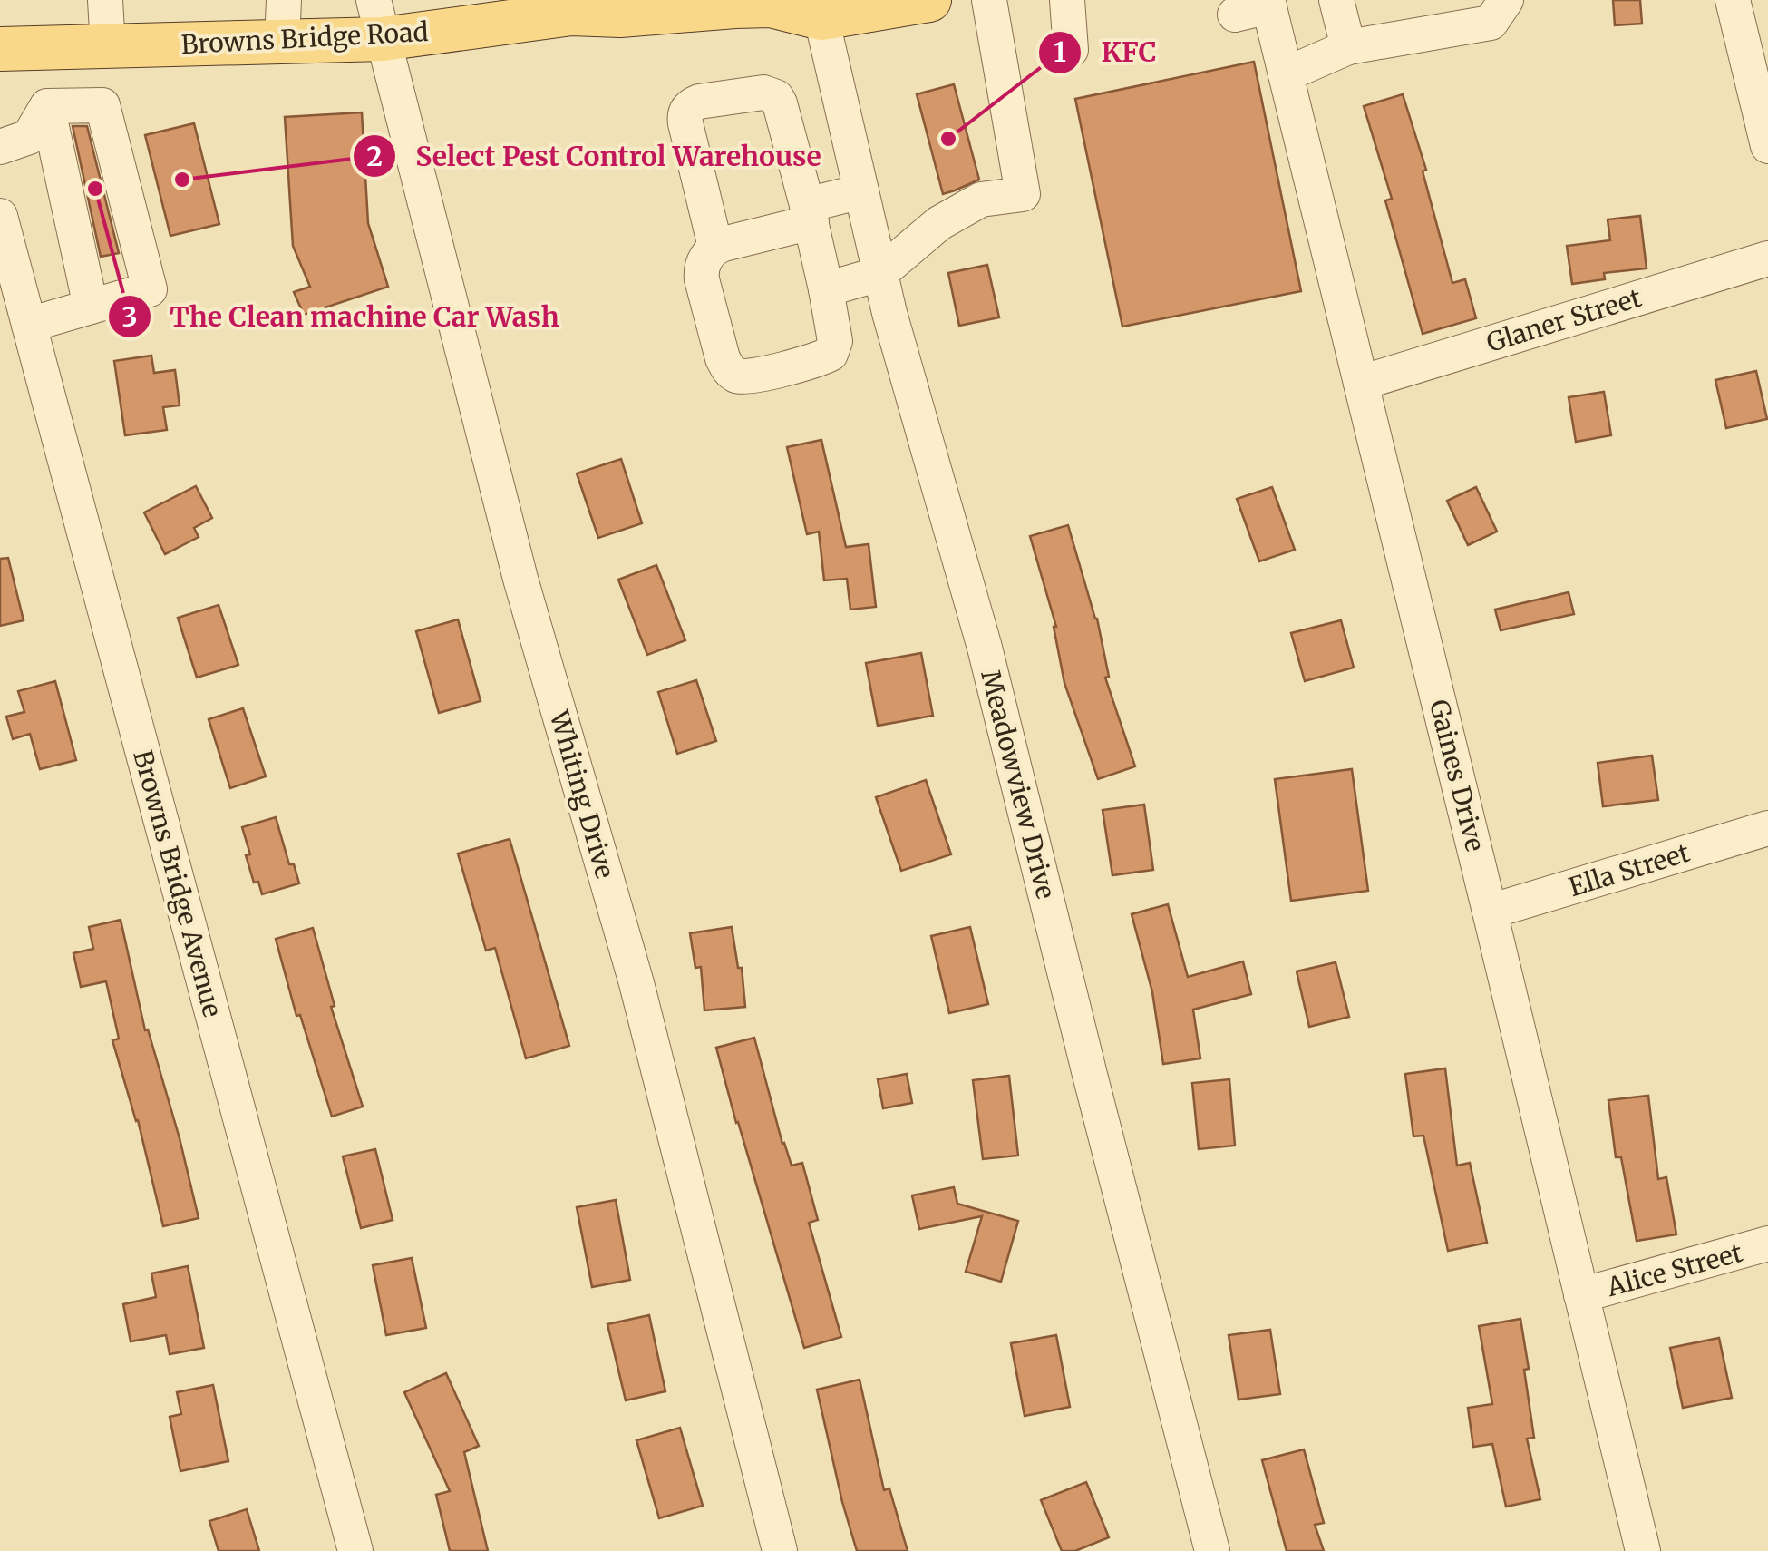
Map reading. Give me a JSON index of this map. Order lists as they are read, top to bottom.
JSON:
{
  "streets": {
    "main road": ["Browns Bridge Road"],
    "street": [
      "Glaner Street",
      "Gaines Drive",
      "Meadowview Drive",
      "Whiting Drive",
      "Ella Street",
      "Browns Bridge Avenue",
      "Alice Street"
    ]
  },
  "crossings": [
    ["Browns Bridge Road", "Meadowview Drive"],
    ["Browns Bridge Road", "Whiting Drive"],
    ["Glaner Street", "Gaines Drive"],
    ["Gaines Drive", "Ella Street"],
    ["Gaines Drive", "Alice Street"]
  ],
  "places": ["KFC", "Select Pest Control Warehouse", "The Clean machine Car Wash"]
}
